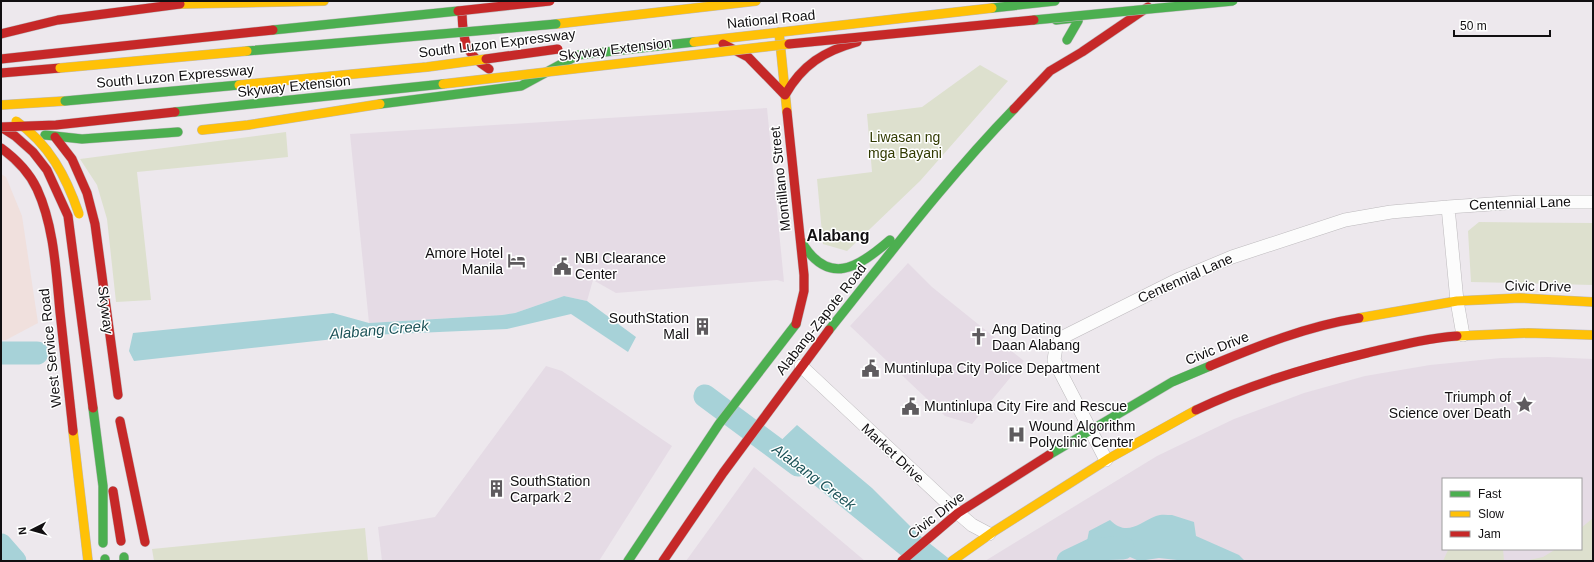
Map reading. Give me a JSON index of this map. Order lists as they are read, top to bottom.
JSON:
{
  "streets": {
    "main road": [
      "National Road",
      "South Luzon Expressway",
      "Skyway Extension",
      "Montillano Street",
      "Civic Drive",
      "Skyway",
      "Alabang-Zapote Road",
      "West Service Road"
    ],
    "street": ["Centennial Lane", "Market Drive"]
  },
  "crossings": [
    ["National Road", "South Luzon Expressway"],
    ["National Road", "Montillano Street"],
    ["Skyway Extension", "Skyway"],
    ["Montillano Street", "Alabang-Zapote Road"],
    ["Centennial Lane", "Civic Drive"],
    ["Civic Drive", "Market Drive"],
    ["Alabang-Zapote Road", "Market Drive"]
  ],
  "districts": ["Alabang"],
  "water": ["Alabang Creek"],
  "parks": ["Liwasan ng mga Bayani"],
  "places": {
    "hotel": ["Amore Hotel Manila"],
    "public building": ["NBI Clearance Center", "Muntinlupa City Police Department", "Muntinlupa City Fire and Rescue"],
    "building": ["SouthStation Mall", "SouthStation Carpark 2"],
    "church": ["Ang Dating Daan Alabang"],
    "place": ["Triumph of Science over Death"],
    "hospital": ["Wound Algorithm Polyclinic Center"]
  },
  "legend": ["Fast", "Slow", "Jam"],
  "scale_bar": "50 m",
  "north": "left"
}
